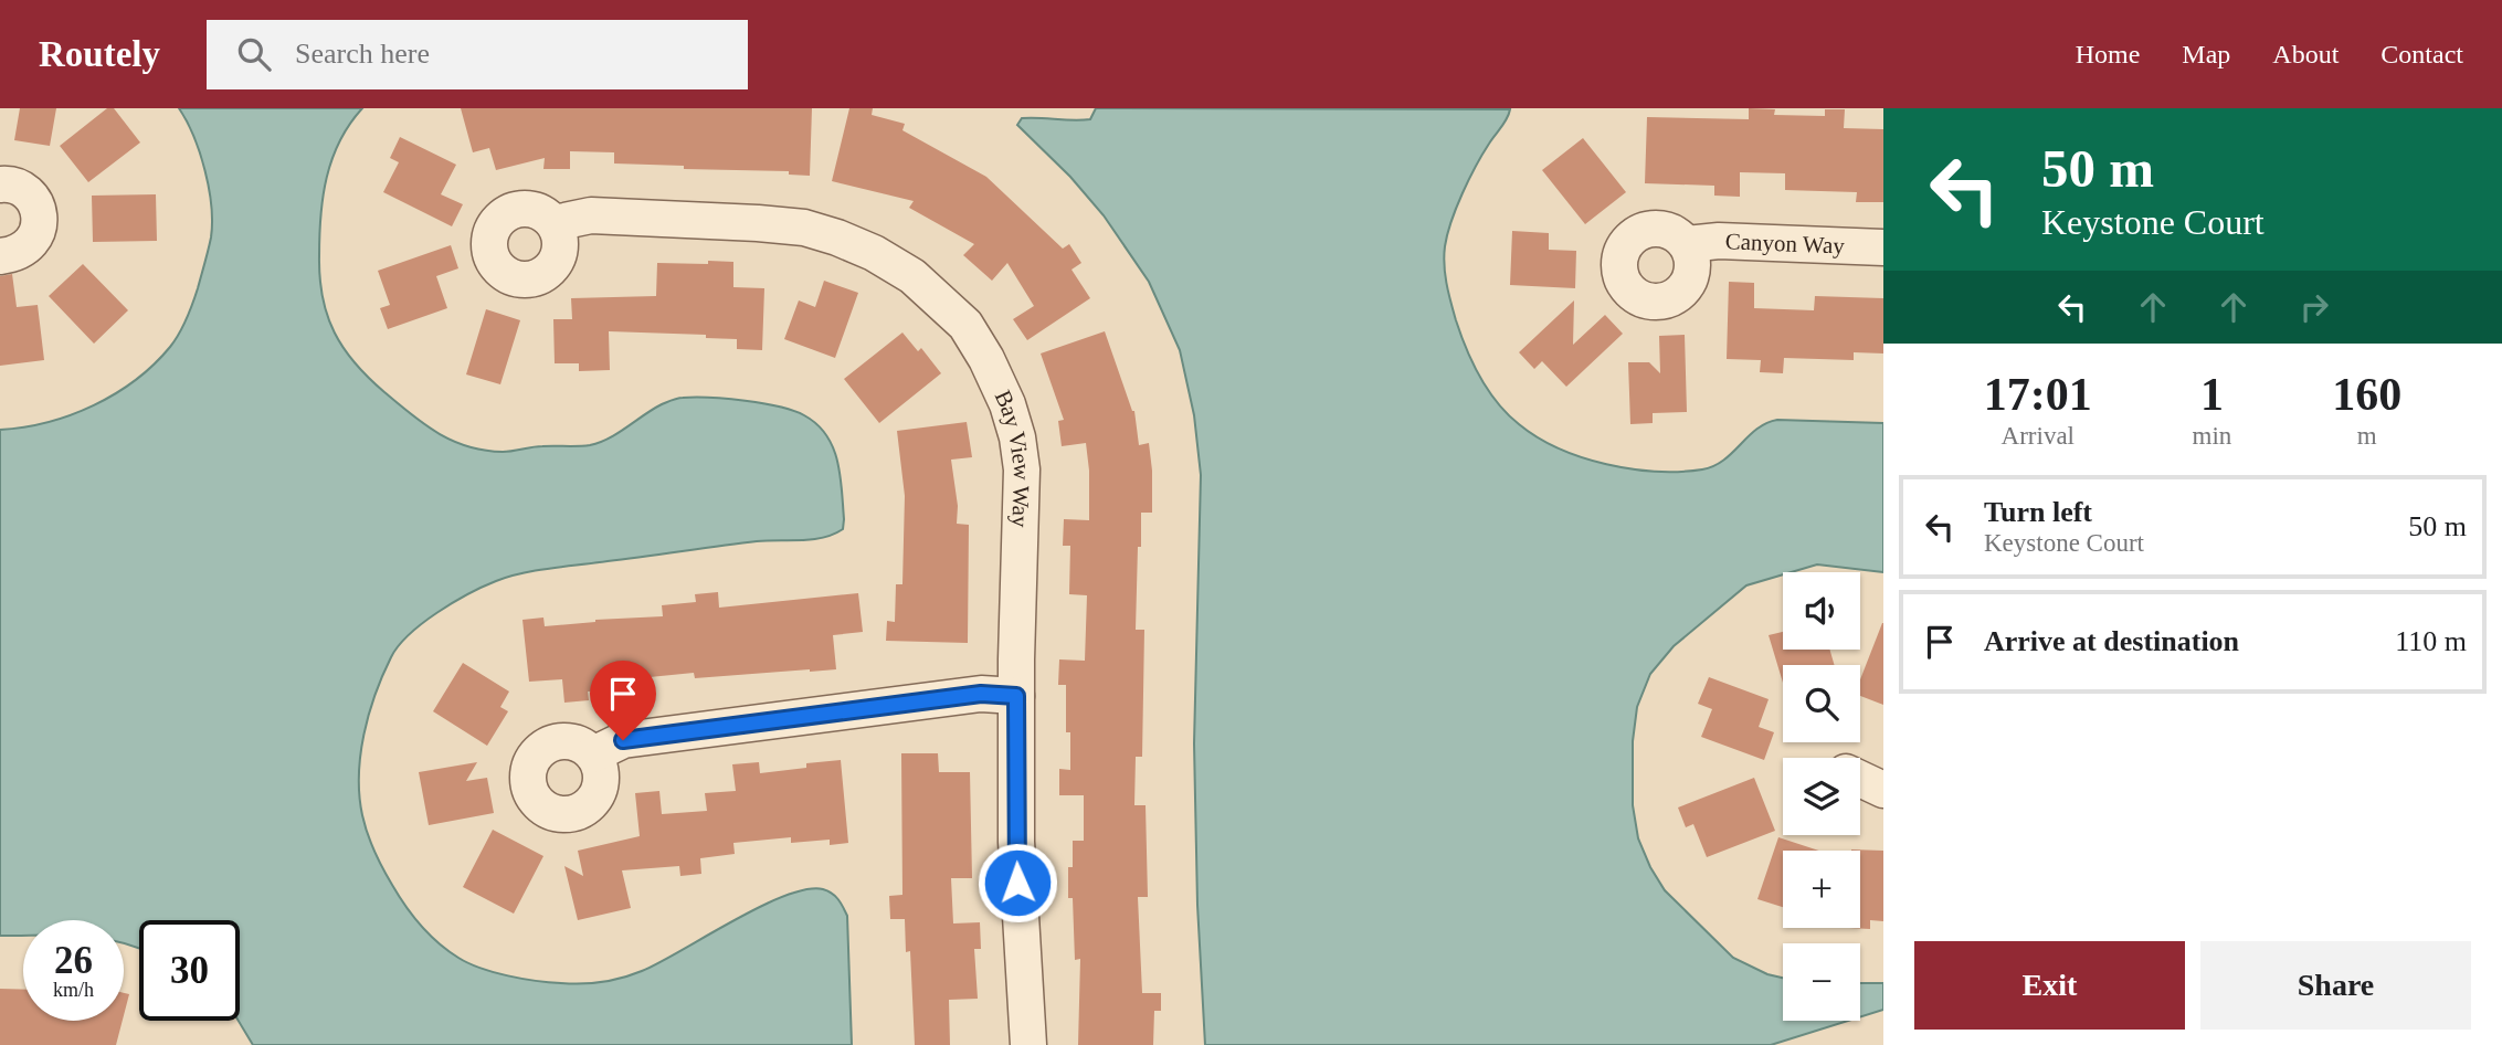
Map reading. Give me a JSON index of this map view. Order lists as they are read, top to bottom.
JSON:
{
  "streets": {
    "street": ["Canyon Way", "Bay View Way"]
  },
  "page": {
    "header": "Routely",
    "search": "Search here",
    "nav": [
      "Home",
      "Map",
      "About",
      "Contact"
    ],
    "turn": ["50 m", "Keystone Court"],
    "eta": [
      "17:01",
      "Arrival",
      "1",
      "min",
      "160",
      "m"
    ],
    "list": [
      {
        "name": "Turn left",
        "note": "Keystone Court",
        "value": "50 m"
      },
      {
        "name": "Arrive at destination",
        "value": "110 m"
      }
    ],
    "map_buttons": ["+", "−"],
    "speed": "26 km/h",
    "limit": "30",
    "buttons": ["Exit", "Share"]
  }
}
